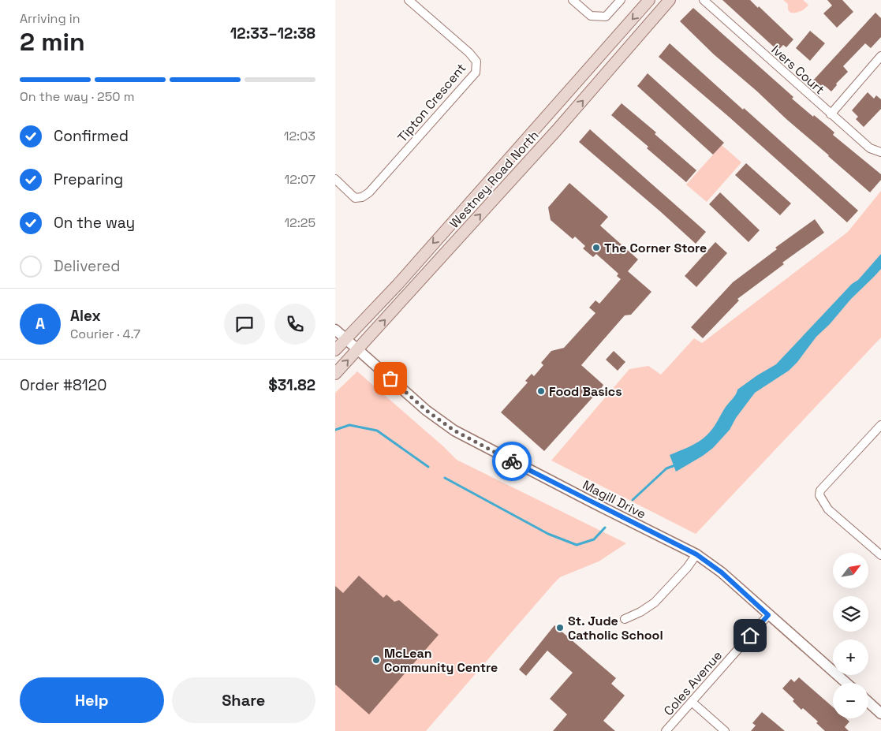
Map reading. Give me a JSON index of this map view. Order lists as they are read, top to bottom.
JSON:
{
  "streets": {
    "main road": ["Westney Road North"],
    "street": [
      "Ivers Court",
      "Tipton Crescent",
      "Magill Drive",
      "Coles Avenue"
    ]
  },
  "crossings": [
    ["Westney Road North", "Magill Drive"],
    ["Magill Drive", "Coles Avenue"]
  ],
  "places": [
    "The Corner Store",
    "Food Basics",
    "St. Jude Catholic School",
    "McLean Community Centre"
  ],
  "north": "top right",
  "page": {
    "heading": ["2 min", "Arriving in", "12:33–12:38"],
    "panel": [
      "Alex",
      "Courier · 4.7",
      "Order #8120",
      "$31.82"
    ],
    "bar": "On the way · 250 m",
    "list": [
      ["Confirmed", "12:03"],
      ["Preparing", "12:07"],
      ["On the way", "12:25"],
      "Delivered"
    ],
    "round": "A",
    "map_buttons": ["+", "−"],
    "buttons": ["Help", "Share"]
  }
}
